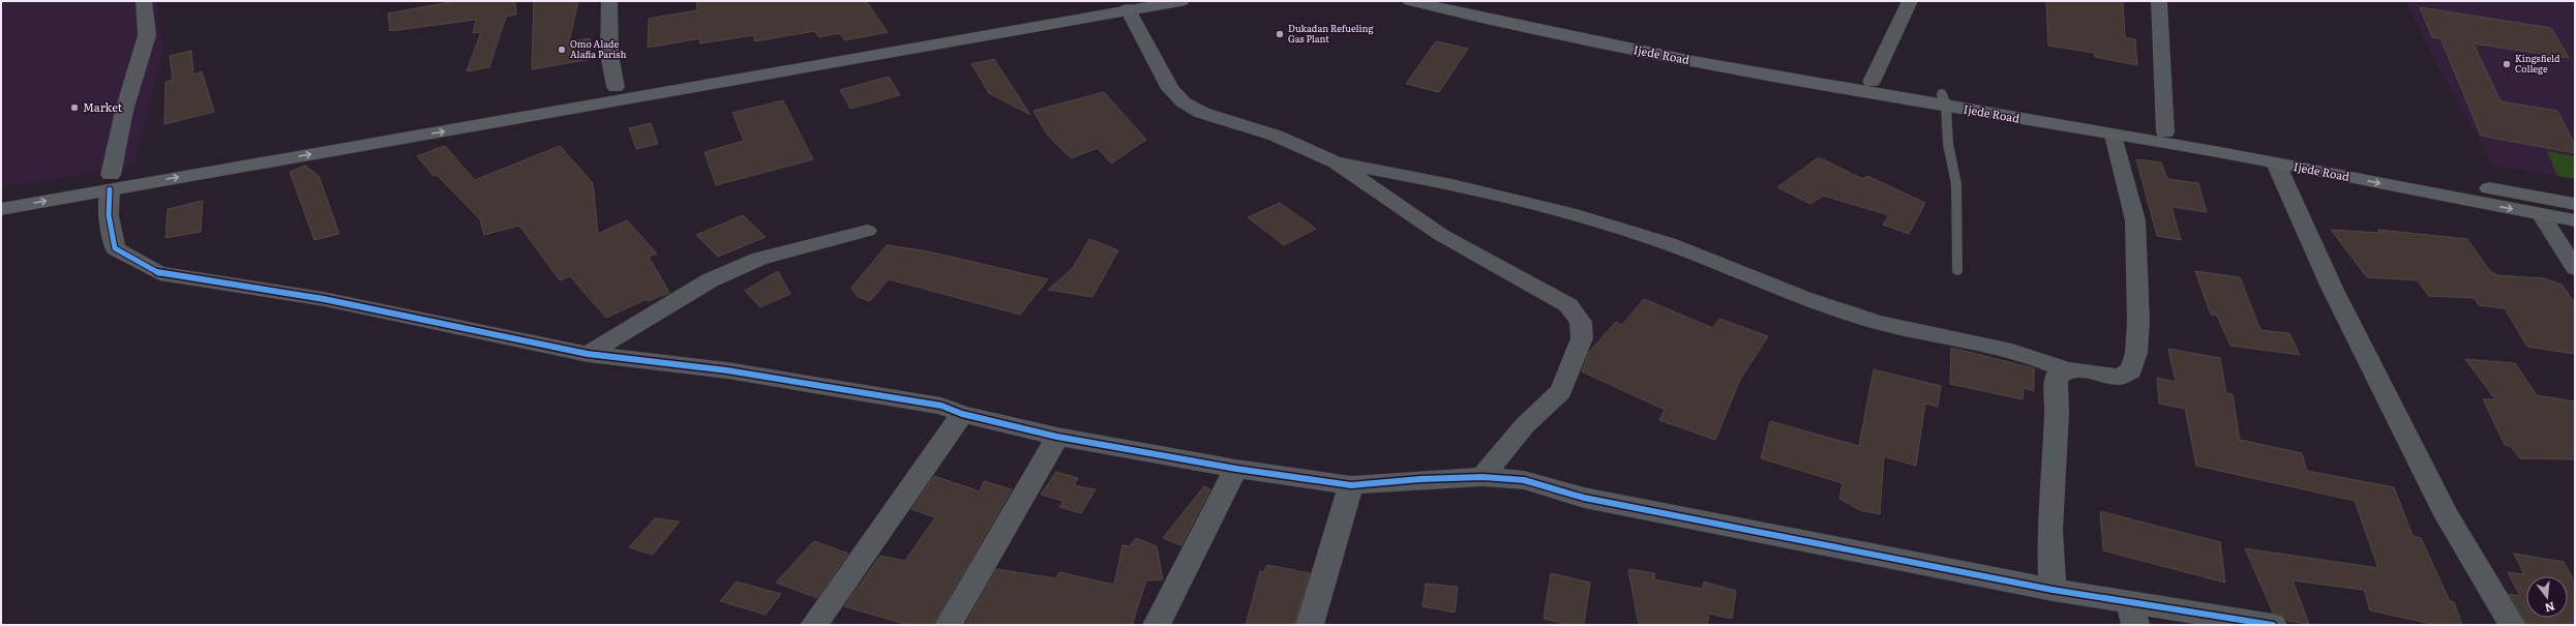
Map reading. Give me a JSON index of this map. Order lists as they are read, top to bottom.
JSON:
{
  "streets": {
    "main road": ["Ijede Road"]
  },
  "places": [
    "Dukadan Refueling Gas Plant",
    "Omo Alade Alafia Parish",
    "Kingsfield College",
    "Market"
  ],
  "north": "bottom"
}
